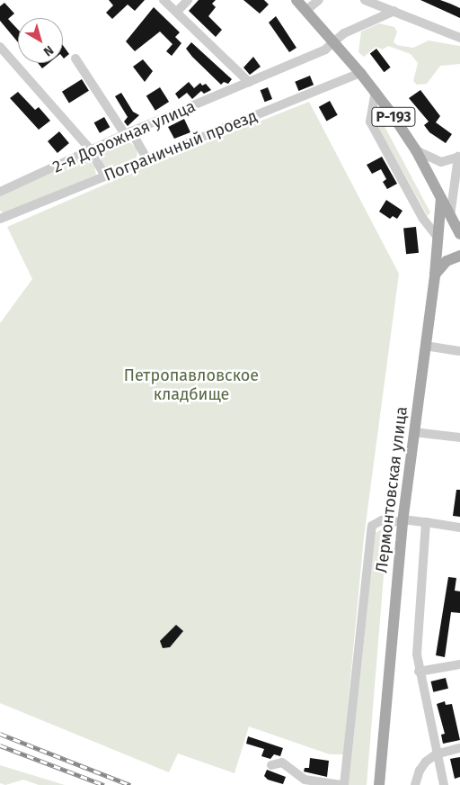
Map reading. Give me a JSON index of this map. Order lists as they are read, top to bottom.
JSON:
{
  "streets": {
    "main road": ["Р-193", "Лермонтовская улица"],
    "street": ["2-я Дорожная улица", "Пограничный проезд"]
  },
  "crossings": [
    ["Р-193", "2-я Дорожная улица"],
    ["Р-193", "Пограничный проезд"],
    ["Р-193", "Лермонтовская улица"]
  ],
  "parks": ["Петропавловское кладбище"],
  "north": "bottom right"
}
